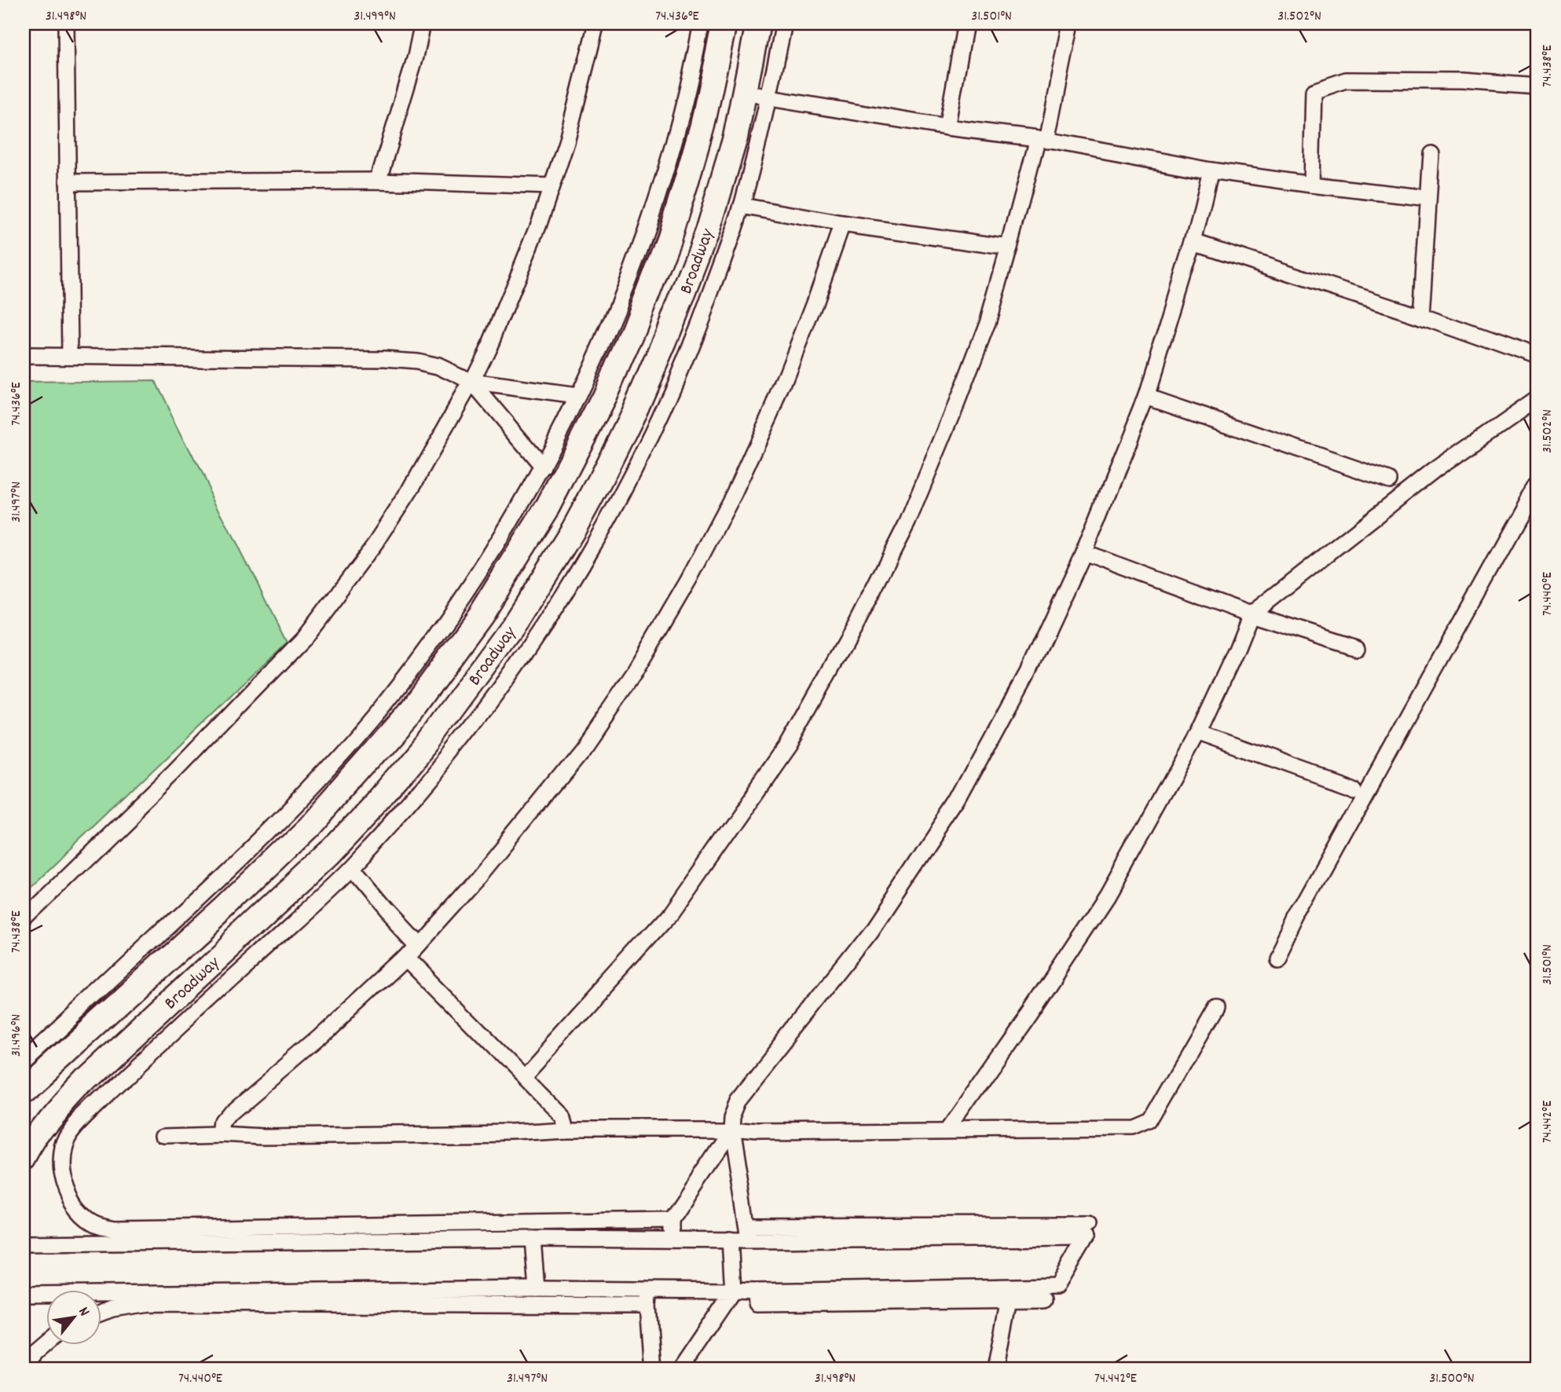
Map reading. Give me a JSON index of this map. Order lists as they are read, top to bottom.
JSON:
{
  "streets": {
    "main road": ["Broadway"]
  },
  "north": "top right",
  "coordinates": [
    "31.498°N",
    "31.499°N",
    "74.436°E",
    "31.501°N",
    "31.502°N",
    "74.438°E",
    "31.497°N",
    "74.440°E",
    "31.496°N",
    "74.442°E",
    "31.500°N"
  ]
}
